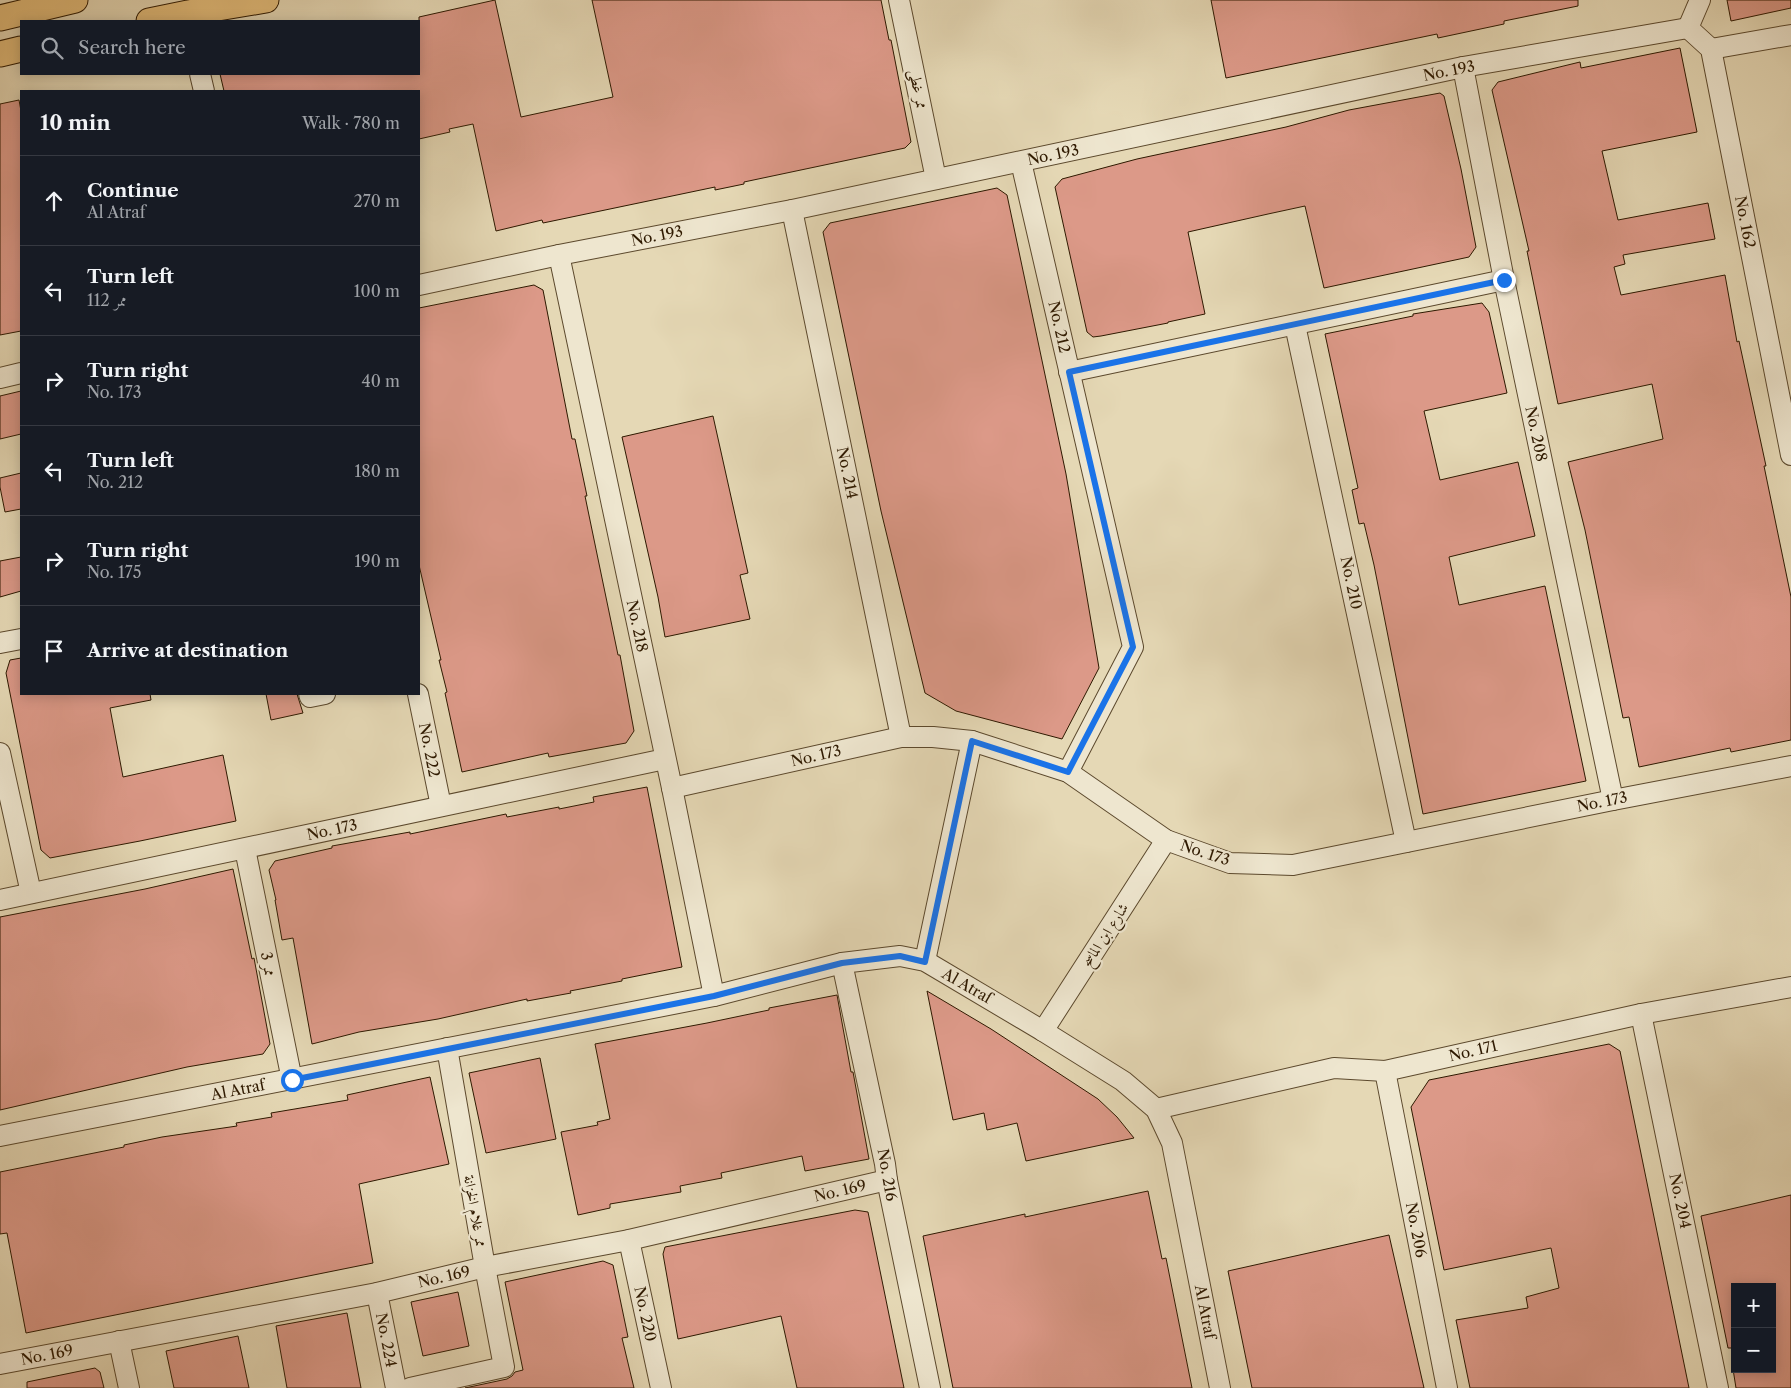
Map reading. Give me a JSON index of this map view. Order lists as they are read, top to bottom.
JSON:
{
  "streets": {
    "street": [
      "No. 193",
      "ممر غطى",
      "No. 162",
      "No. 212",
      "No. 208",
      "No. 214",
      "No. 210",
      "No. 218",
      "No. 222",
      "No. 173",
      "شارع ابن الماسح",
      "ممر 3",
      "Al Atraf",
      "No. 171",
      "No. 216",
      "No. 169",
      "No. 204",
      "ممر غلام الخزانة",
      "No. 206",
      "No. 220",
      "No. 224"
    ]
  },
  "crossings": [
    ["No. 193", "ممر غطى"],
    ["No. 193", "No. 212"],
    ["No. 193", "No. 208"],
    ["No. 193", "No. 214"],
    ["No. 193", "No. 218"],
    ["No. 212", "No. 173"],
    ["No. 208", "No. 173"],
    ["No. 214", "No. 173"],
    ["No. 210", "No. 173"],
    ["No. 218", "No. 173"],
    ["No. 218", "Al Atraf"],
    ["No. 222", "No. 173"],
    ["No. 173", "شارع ابن الماسح"],
    ["No. 173", "ممر 3"],
    ["شارع ابن الماسح", "Al Atraf"],
    ["ممر 3", "Al Atraf"],
    ["Al Atraf", "No. 171"],
    ["Al Atraf", "No. 216"],
    ["Al Atraf", "ممر غلام الخزانة"],
    ["No. 171", "No. 204"],
    ["No. 171", "No. 206"],
    ["No. 216", "No. 169"],
    ["No. 169", "ممر غلام الخزانة"],
    ["No. 169", "No. 220"],
    ["No. 169", "No. 224"]
  ],
  "page": {
    "search": "Search here",
    "heading": ["10 min", "Walk · 780 m"],
    "list": [
      ["Continue", "Al Atraf", "270 m"],
      ["Turn left", "ممر 112", "100 m"],
      ["Turn right", "No. 173", "40 m"],
      ["Turn left", "No. 212", "180 m"],
      ["Turn right", "No. 175", "190 m"],
      "Arrive at destination"
    ],
    "map_buttons": ["+", "−"]
  }
}
